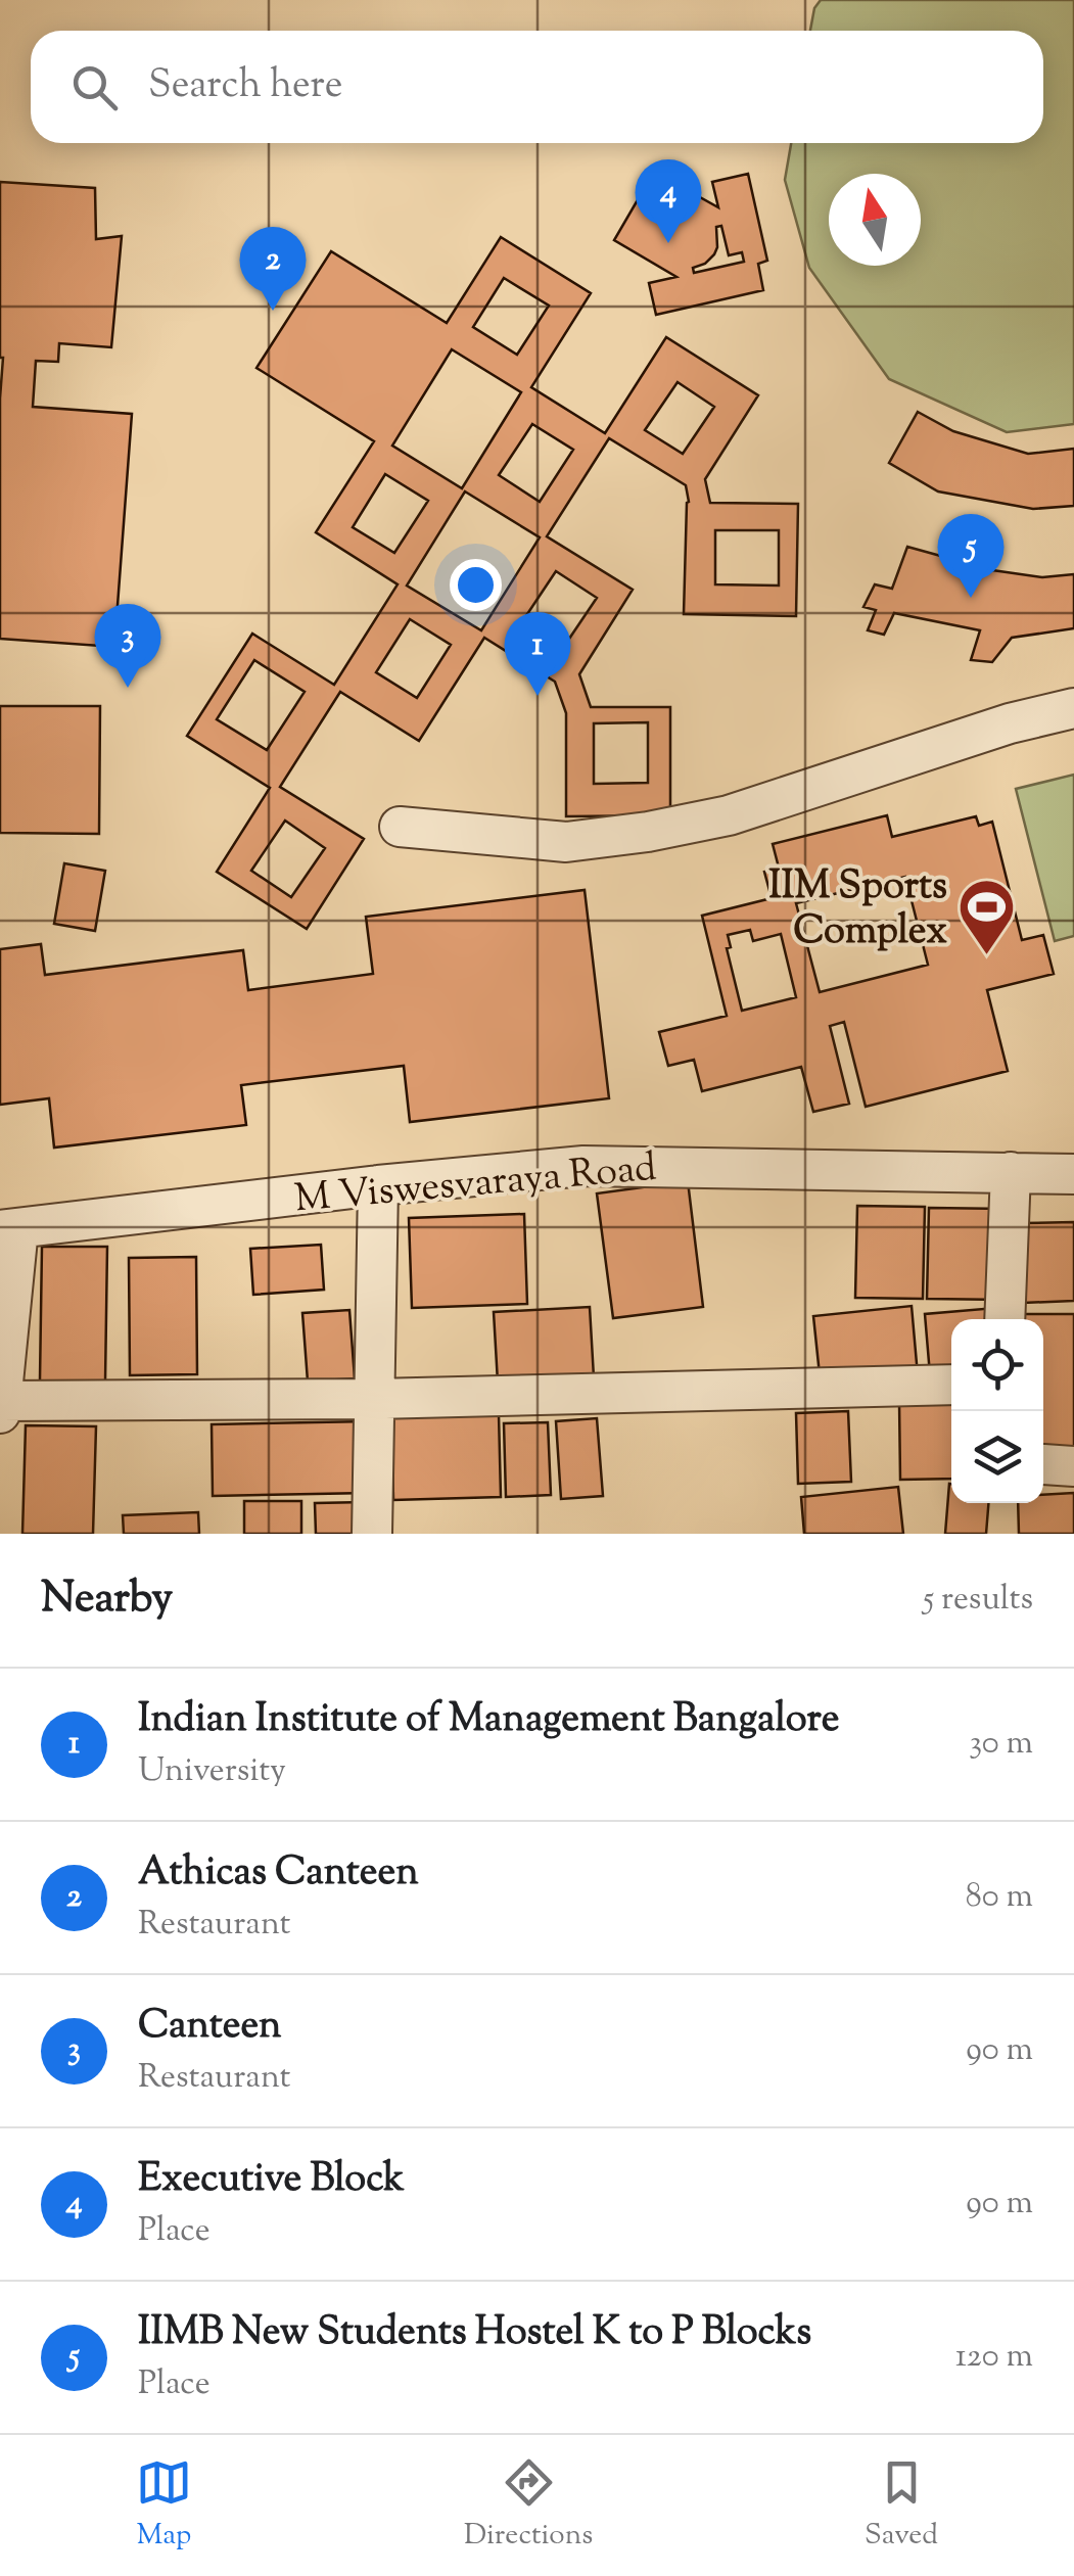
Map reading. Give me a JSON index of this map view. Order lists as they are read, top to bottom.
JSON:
{
  "streets": {
    "street": ["M Viswesvaraya Road"]
  },
  "places": {
    "sports": ["IIM Sports Complex"]
  },
  "north": "top",
  "page": {
    "search": "Search here",
    "pins": [
      "4",
      "2",
      "5",
      "3",
      "1"
    ],
    "heading": ["Nearby", "5 results"],
    "list": [
      {
        "mark": "1",
        "name": "Indian Institute of Management Bangalore",
        "note": "University",
        "value": "30 m"
      },
      {
        "mark": "2",
        "name": "Athicas Canteen",
        "note": "Restaurant",
        "value": "80 m"
      },
      {
        "mark": "3",
        "name": "Canteen",
        "note": "Restaurant",
        "value": "90 m"
      },
      {
        "mark": "4",
        "name": "Executive Block",
        "note": "Place",
        "value": "90 m"
      },
      {
        "mark": "5",
        "name": "IIMB New Students Hostel K to P Blocks",
        "note": "Place",
        "value": "120 m"
      }
    ],
    "nav": ["Map", "Directions", "Saved"]
  }
}
